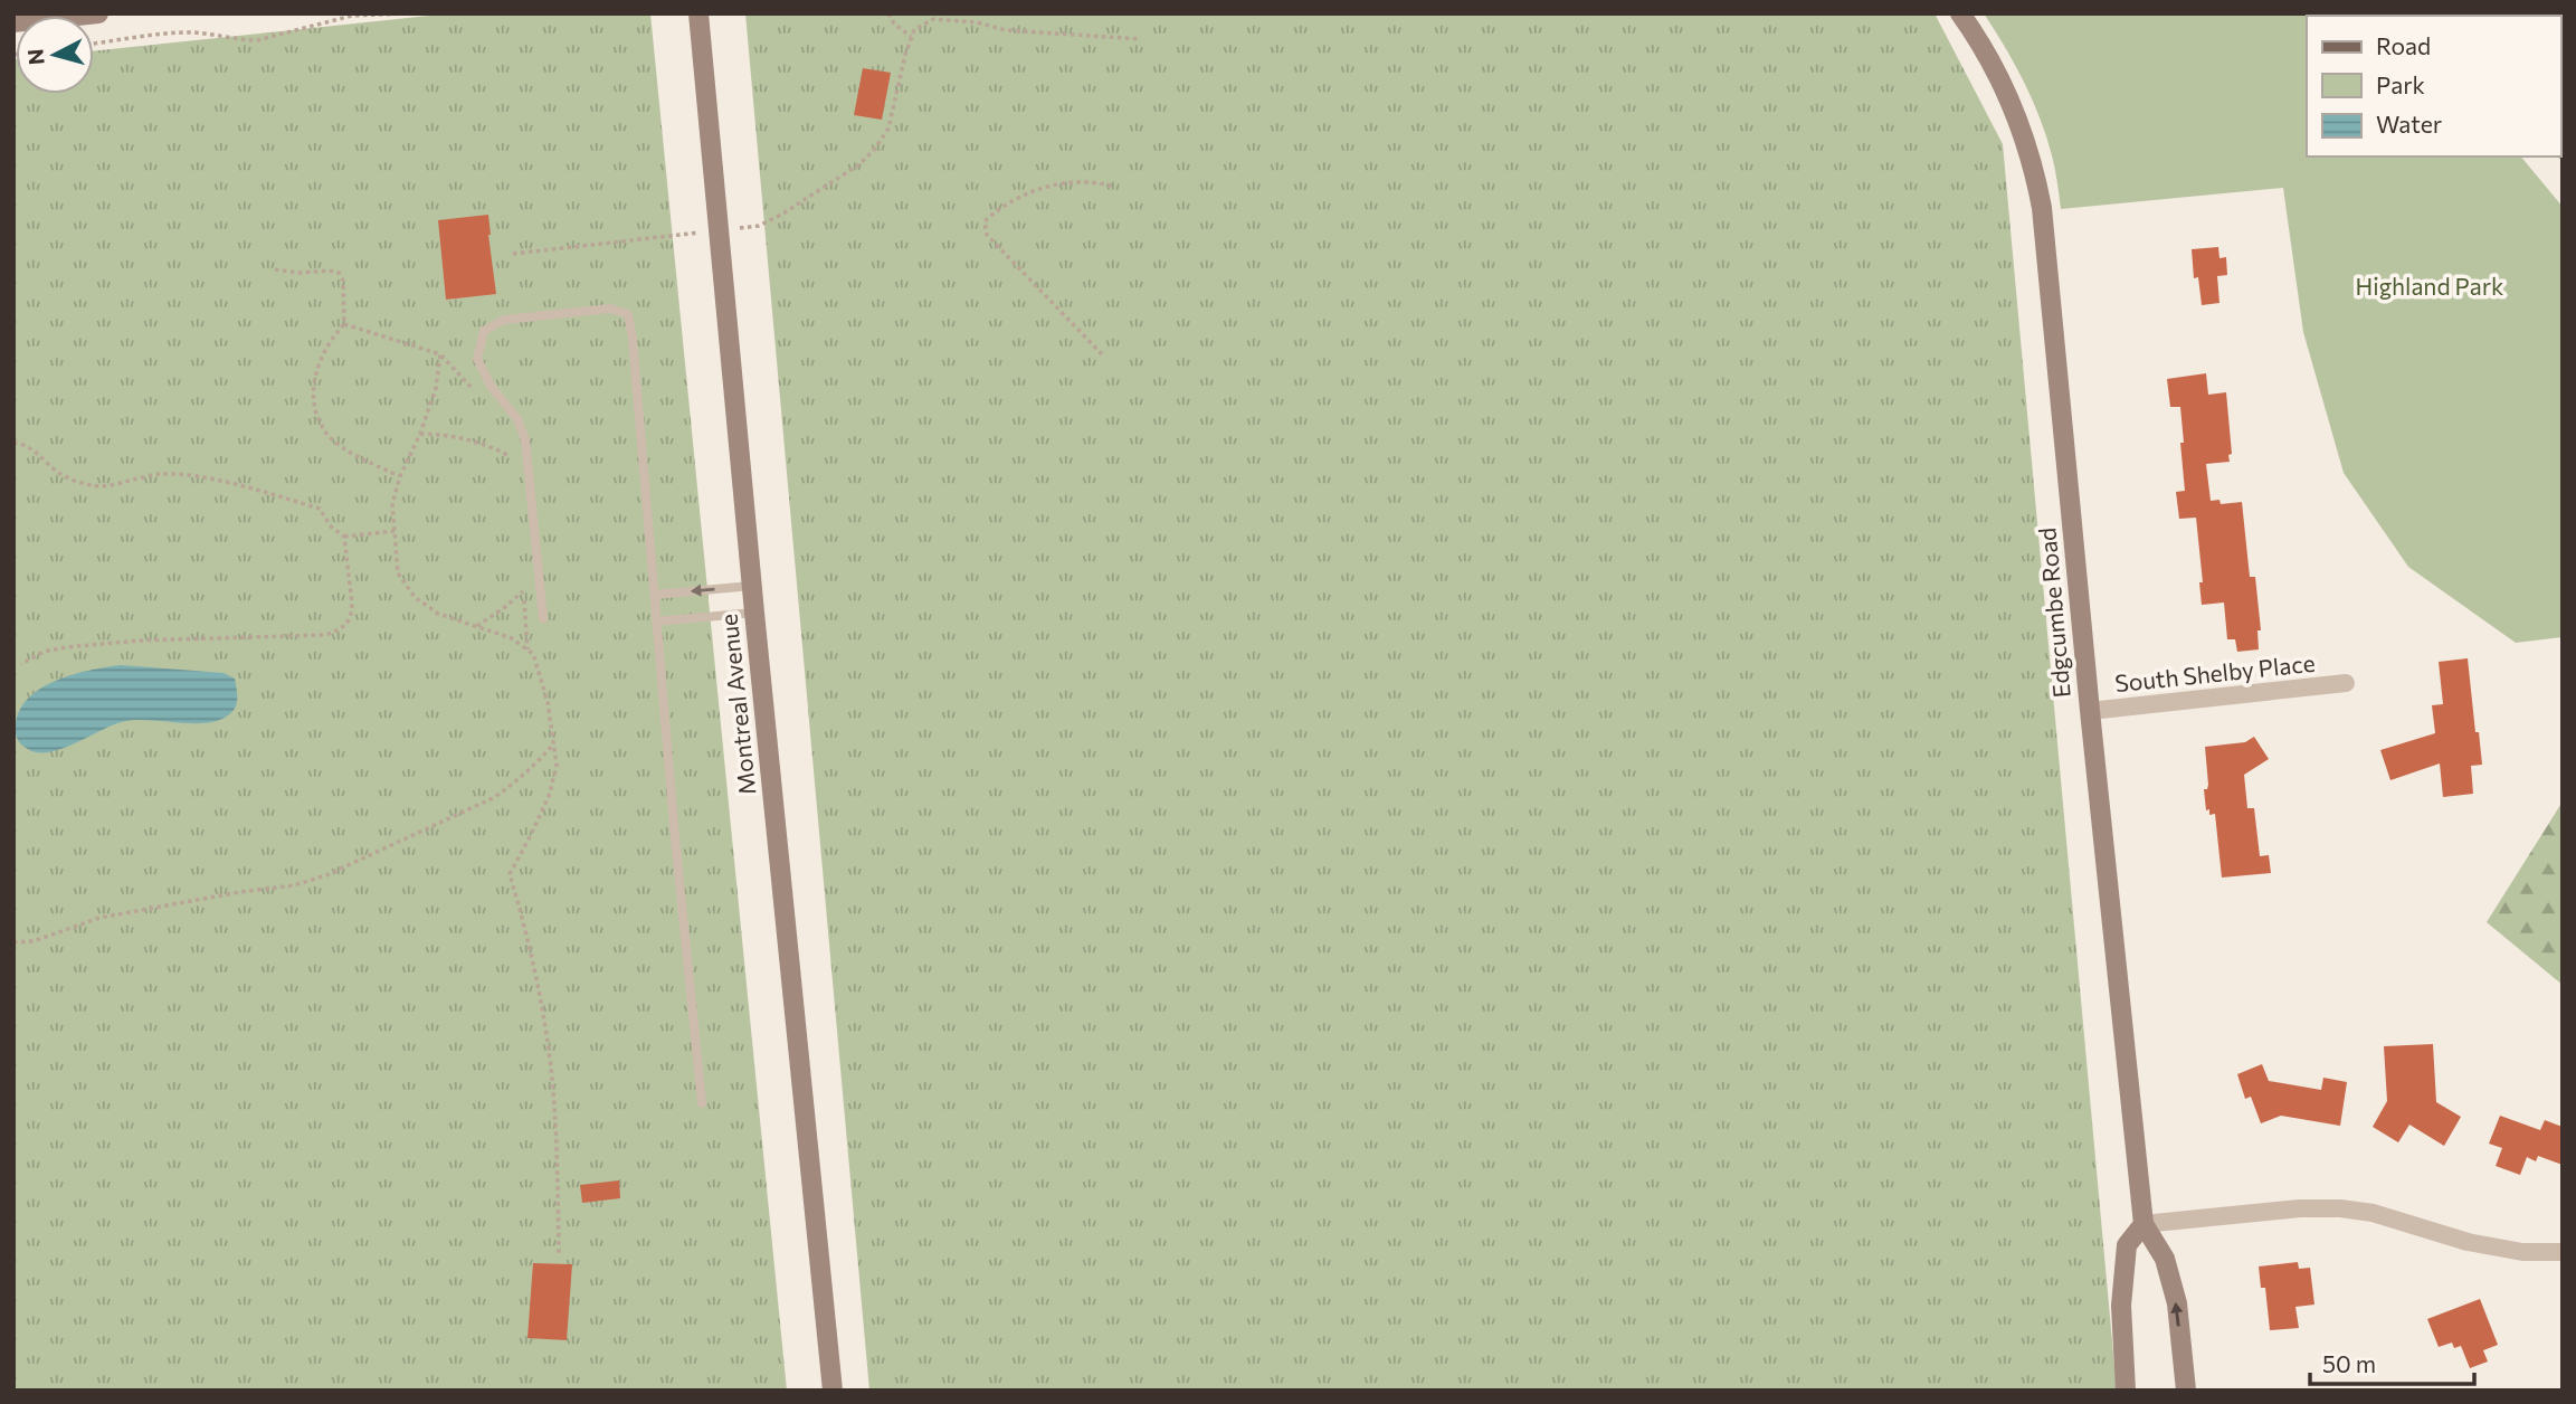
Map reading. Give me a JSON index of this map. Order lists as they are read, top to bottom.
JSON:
{
  "streets": {
    "street": ["Edgcumbe Road", "South Shelby Place", "Montreal Avenue"]
  },
  "crossings": [
    ["Edgcumbe Road", "South Shelby Place"]
  ],
  "parks": ["Highland Park"],
  "legend": ["Road", "Park", "Water"],
  "scale_bar": "50 m",
  "north": "left"
}
